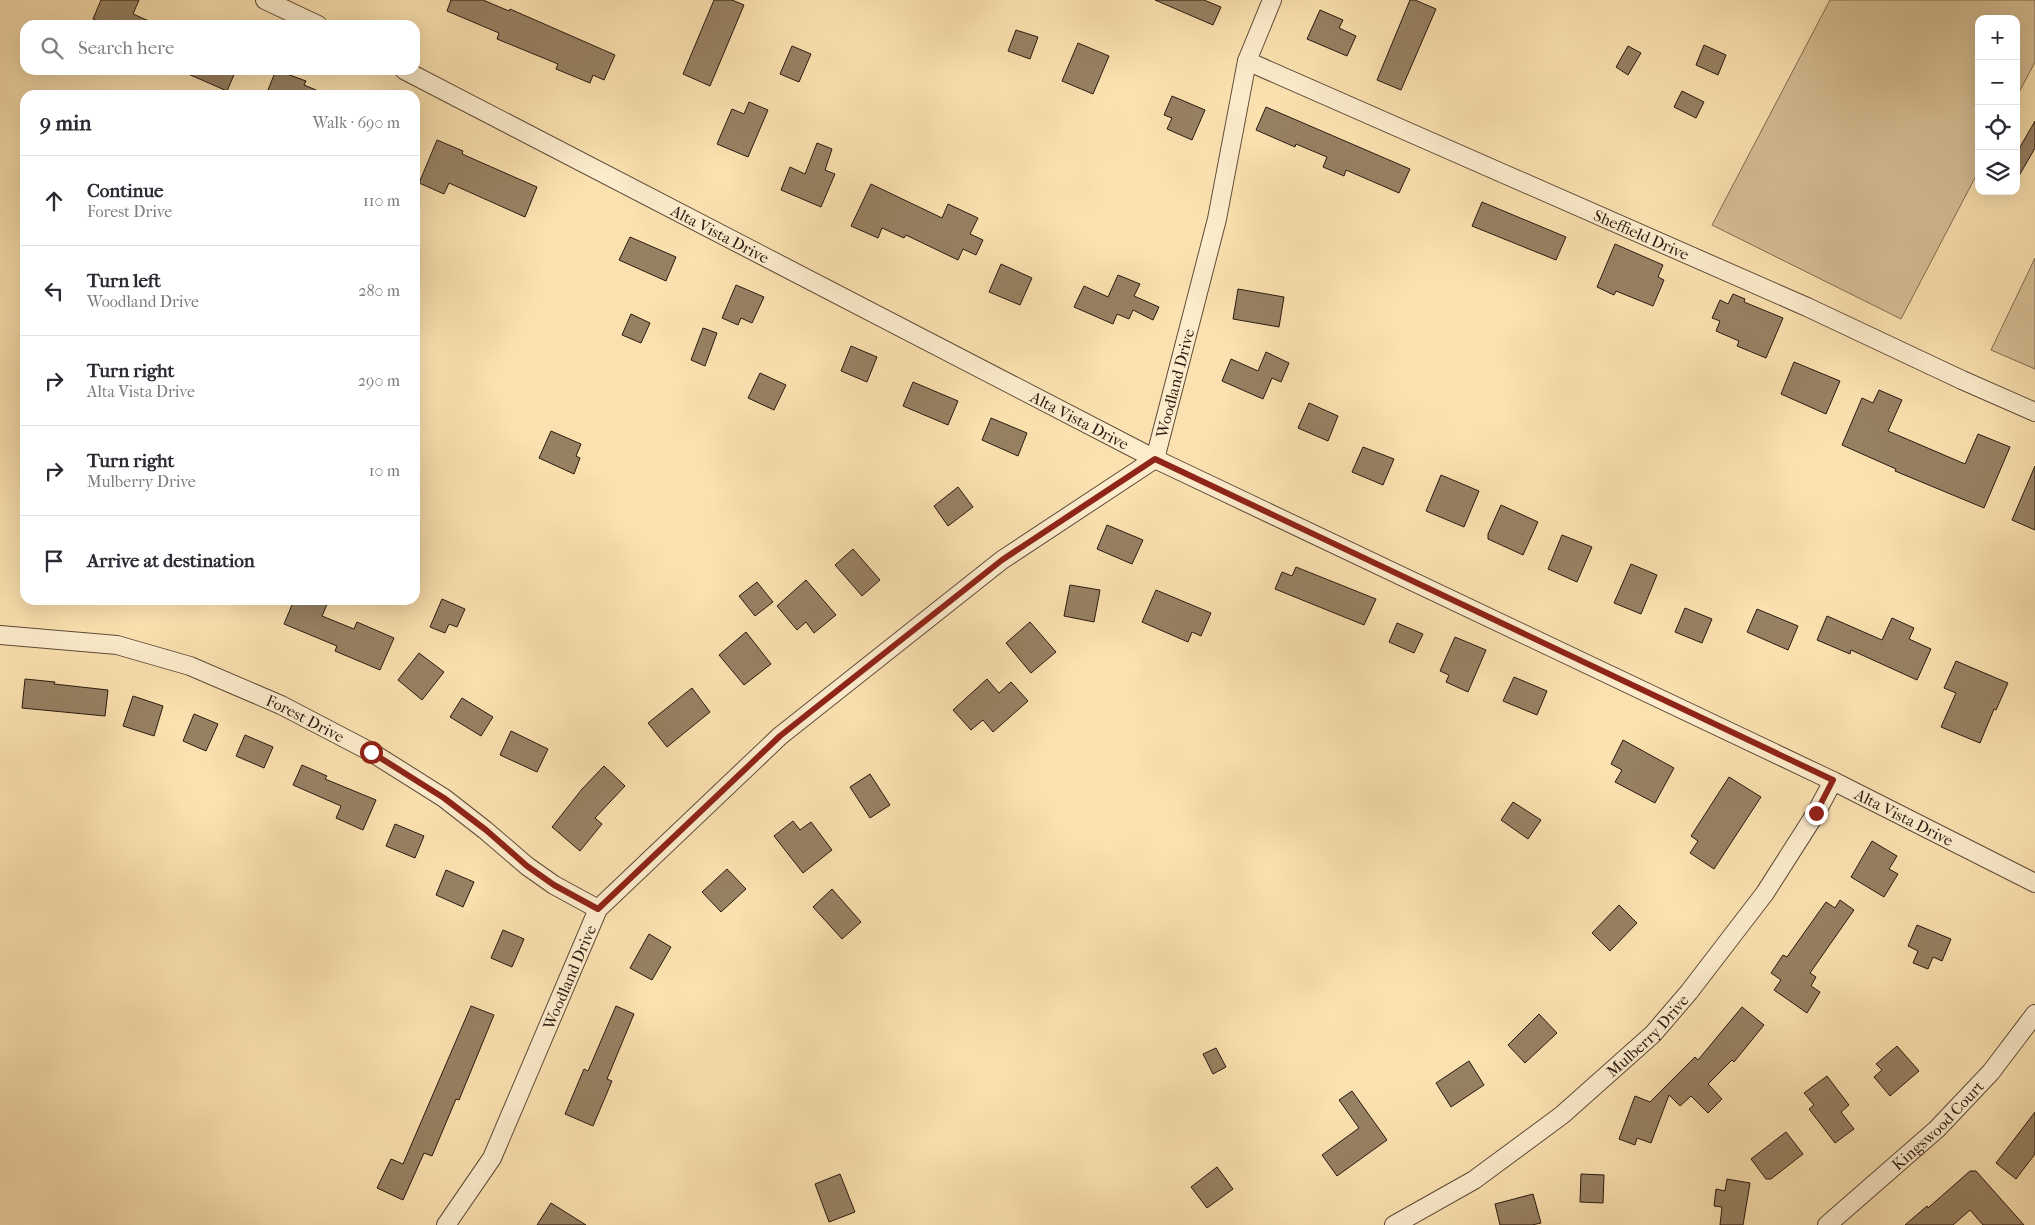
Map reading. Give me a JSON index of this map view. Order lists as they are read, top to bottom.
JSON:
{
  "streets": {
    "street": [
      "Alta Vista Drive",
      "Sheffield Drive",
      "Woodland Drive",
      "Forest Drive",
      "Mulberry Drive",
      "Kingswood Court"
    ]
  },
  "crossings": [
    ["Alta Vista Drive", "Woodland Drive"],
    ["Alta Vista Drive", "Mulberry Drive"],
    ["Sheffield Drive", "Woodland Drive"],
    ["Woodland Drive", "Forest Drive"]
  ],
  "page": {
    "map_buttons": ["+", "−"],
    "search": "Search here",
    "heading": ["9 min", "Walk · 690 m"],
    "list": [
      ["Continue", "Forest Drive", "110 m"],
      ["Turn left", "Woodland Drive", "280 m"],
      ["Turn right", "Alta Vista Drive", "290 m"],
      ["Turn right", "Mulberry Drive", "10 m"],
      "Arrive at destination"
    ]
  }
}
